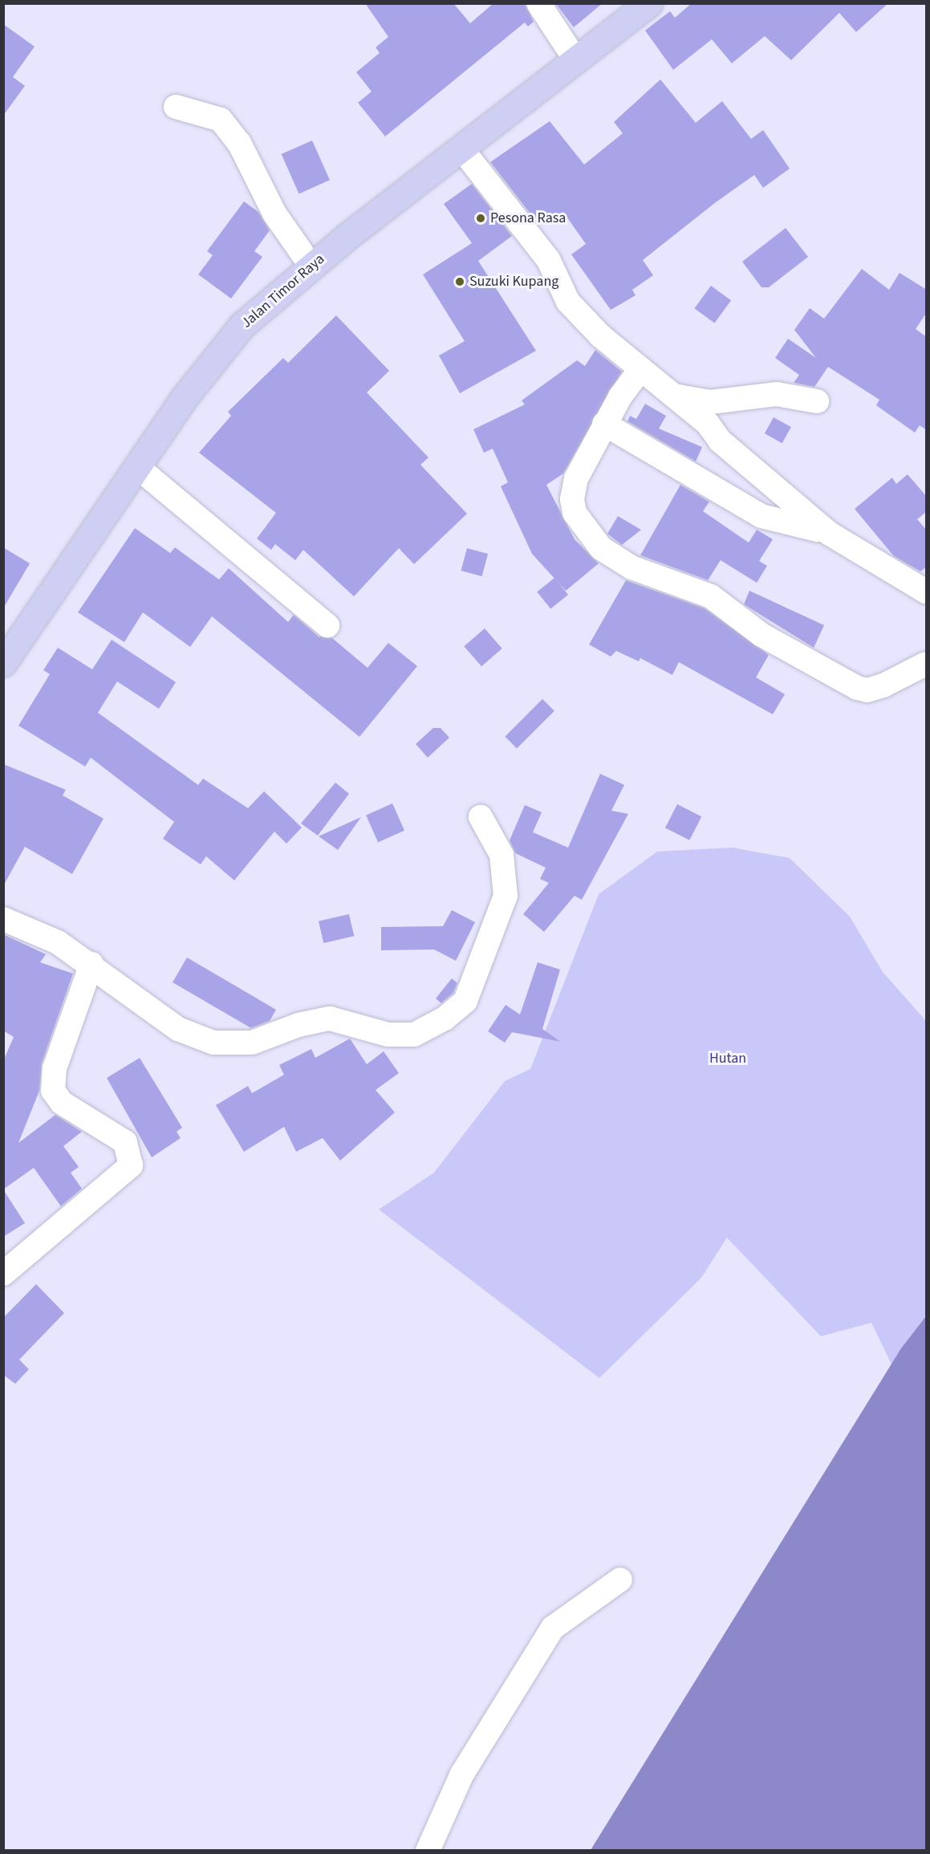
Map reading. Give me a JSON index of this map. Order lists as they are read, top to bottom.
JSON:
{
  "streets": {
    "highway": ["Jalan Timor Raya"]
  },
  "parks": ["Hutan"],
  "places": ["Pesona Rasa", "Suzuki Kupang"]
}
